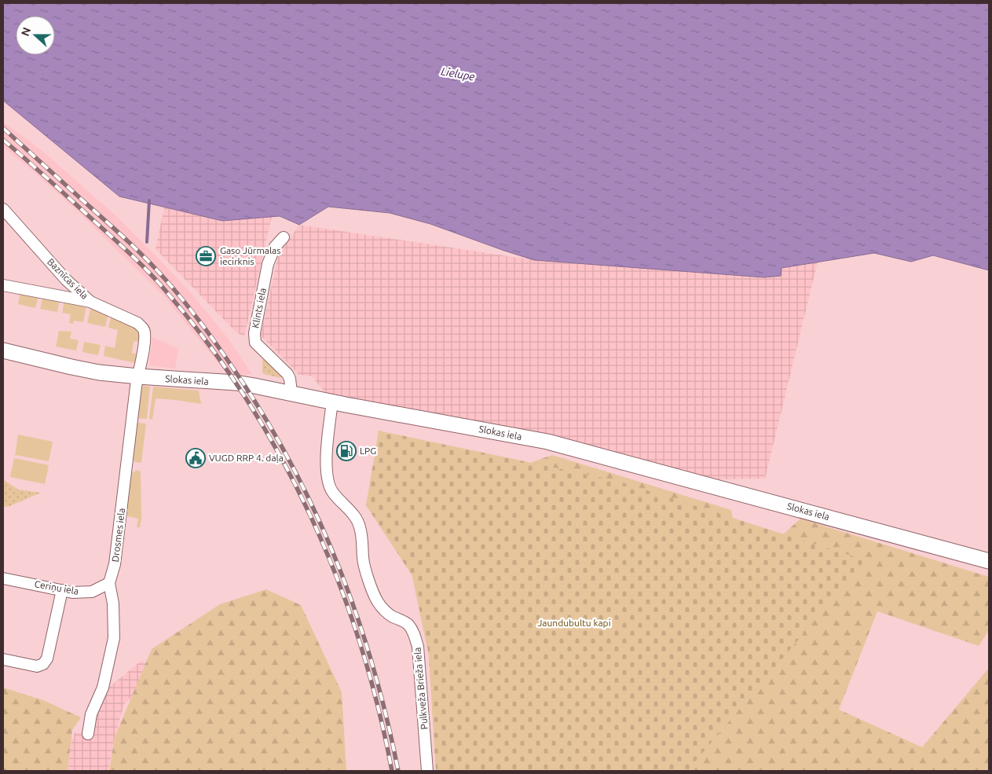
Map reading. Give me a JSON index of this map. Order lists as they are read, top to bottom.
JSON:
{
  "streets": {
    "main road": ["Slokas iela"],
    "street": [
      "Baznīcas iela",
      "Klints iela",
      "Drosmes iela",
      "Ceriņu iela",
      "Pulkveža Brieža iela"
    ]
  },
  "crossings": [
    ["Baznīcas iela", "Drosmes iela"],
    ["Klints iela", "Slokas iela"],
    ["Slokas iela", "Drosmes iela"],
    ["Slokas iela", "Pulkveža Brieža iela"],
    ["Drosmes iela", "Ceriņu iela"]
  ],
  "water": ["Lielupe"],
  "parks": ["Jaundubultu kapi"],
  "places": {
    "office": ["Gaso Jūrmalas iecirknis"],
    "fuel station": ["LPG"],
    "public building": ["VUGD RRP 4. daļa"]
  },
  "north": "left"
}
